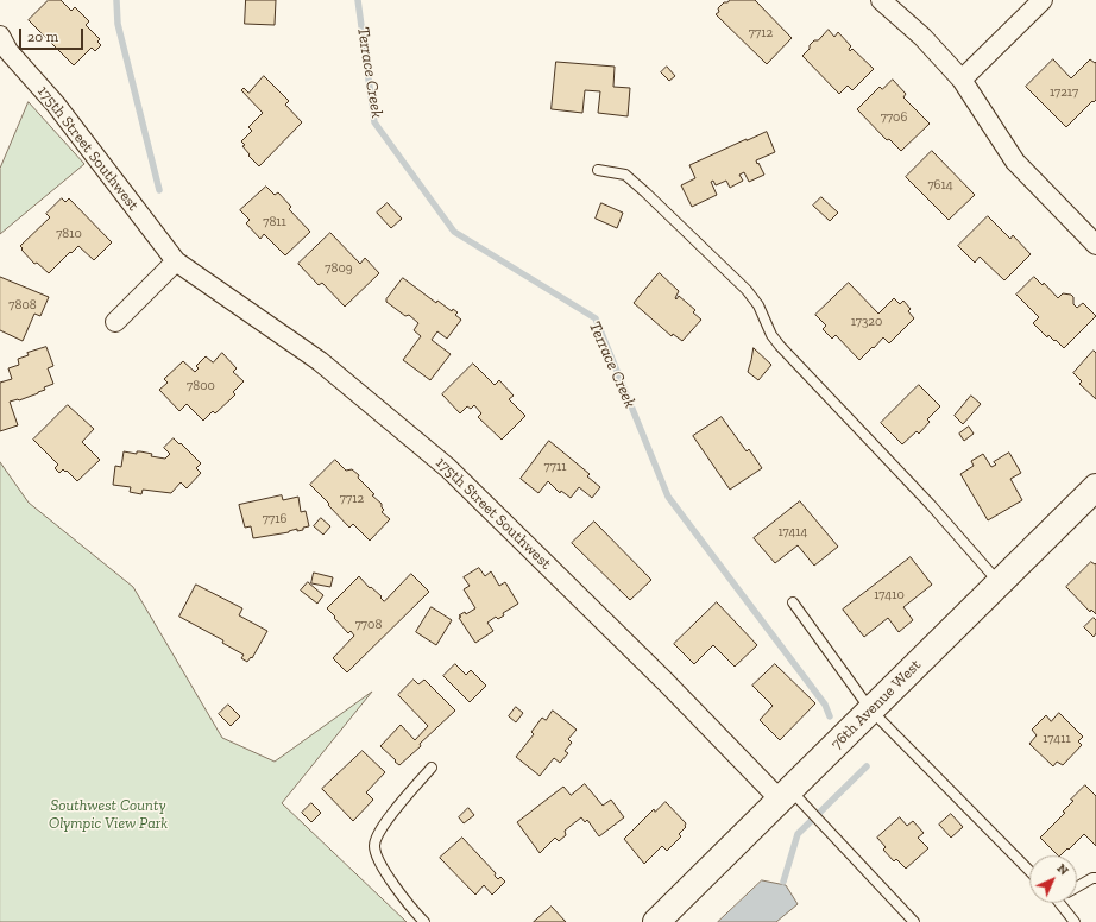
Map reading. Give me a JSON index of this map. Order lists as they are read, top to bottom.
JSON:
{
  "streets": {
    "street": ["175th Street Southwest", "76th Avenue West"]
  },
  "crossings": [
    ["175th Street Southwest", "76th Avenue West"]
  ],
  "water": ["Terrace Creek"],
  "parks": ["Southwest County Olympic View Park"],
  "house_numbers": [
    "7712",
    "17217",
    "7706",
    "7614",
    "7811",
    "7810",
    "7809",
    "7808",
    "17320",
    "7800",
    "7711",
    "7712",
    "7716",
    "17414",
    "17410",
    "7708",
    "17411"
  ],
  "scale_bar": "20 m",
  "north": "top right"
}
